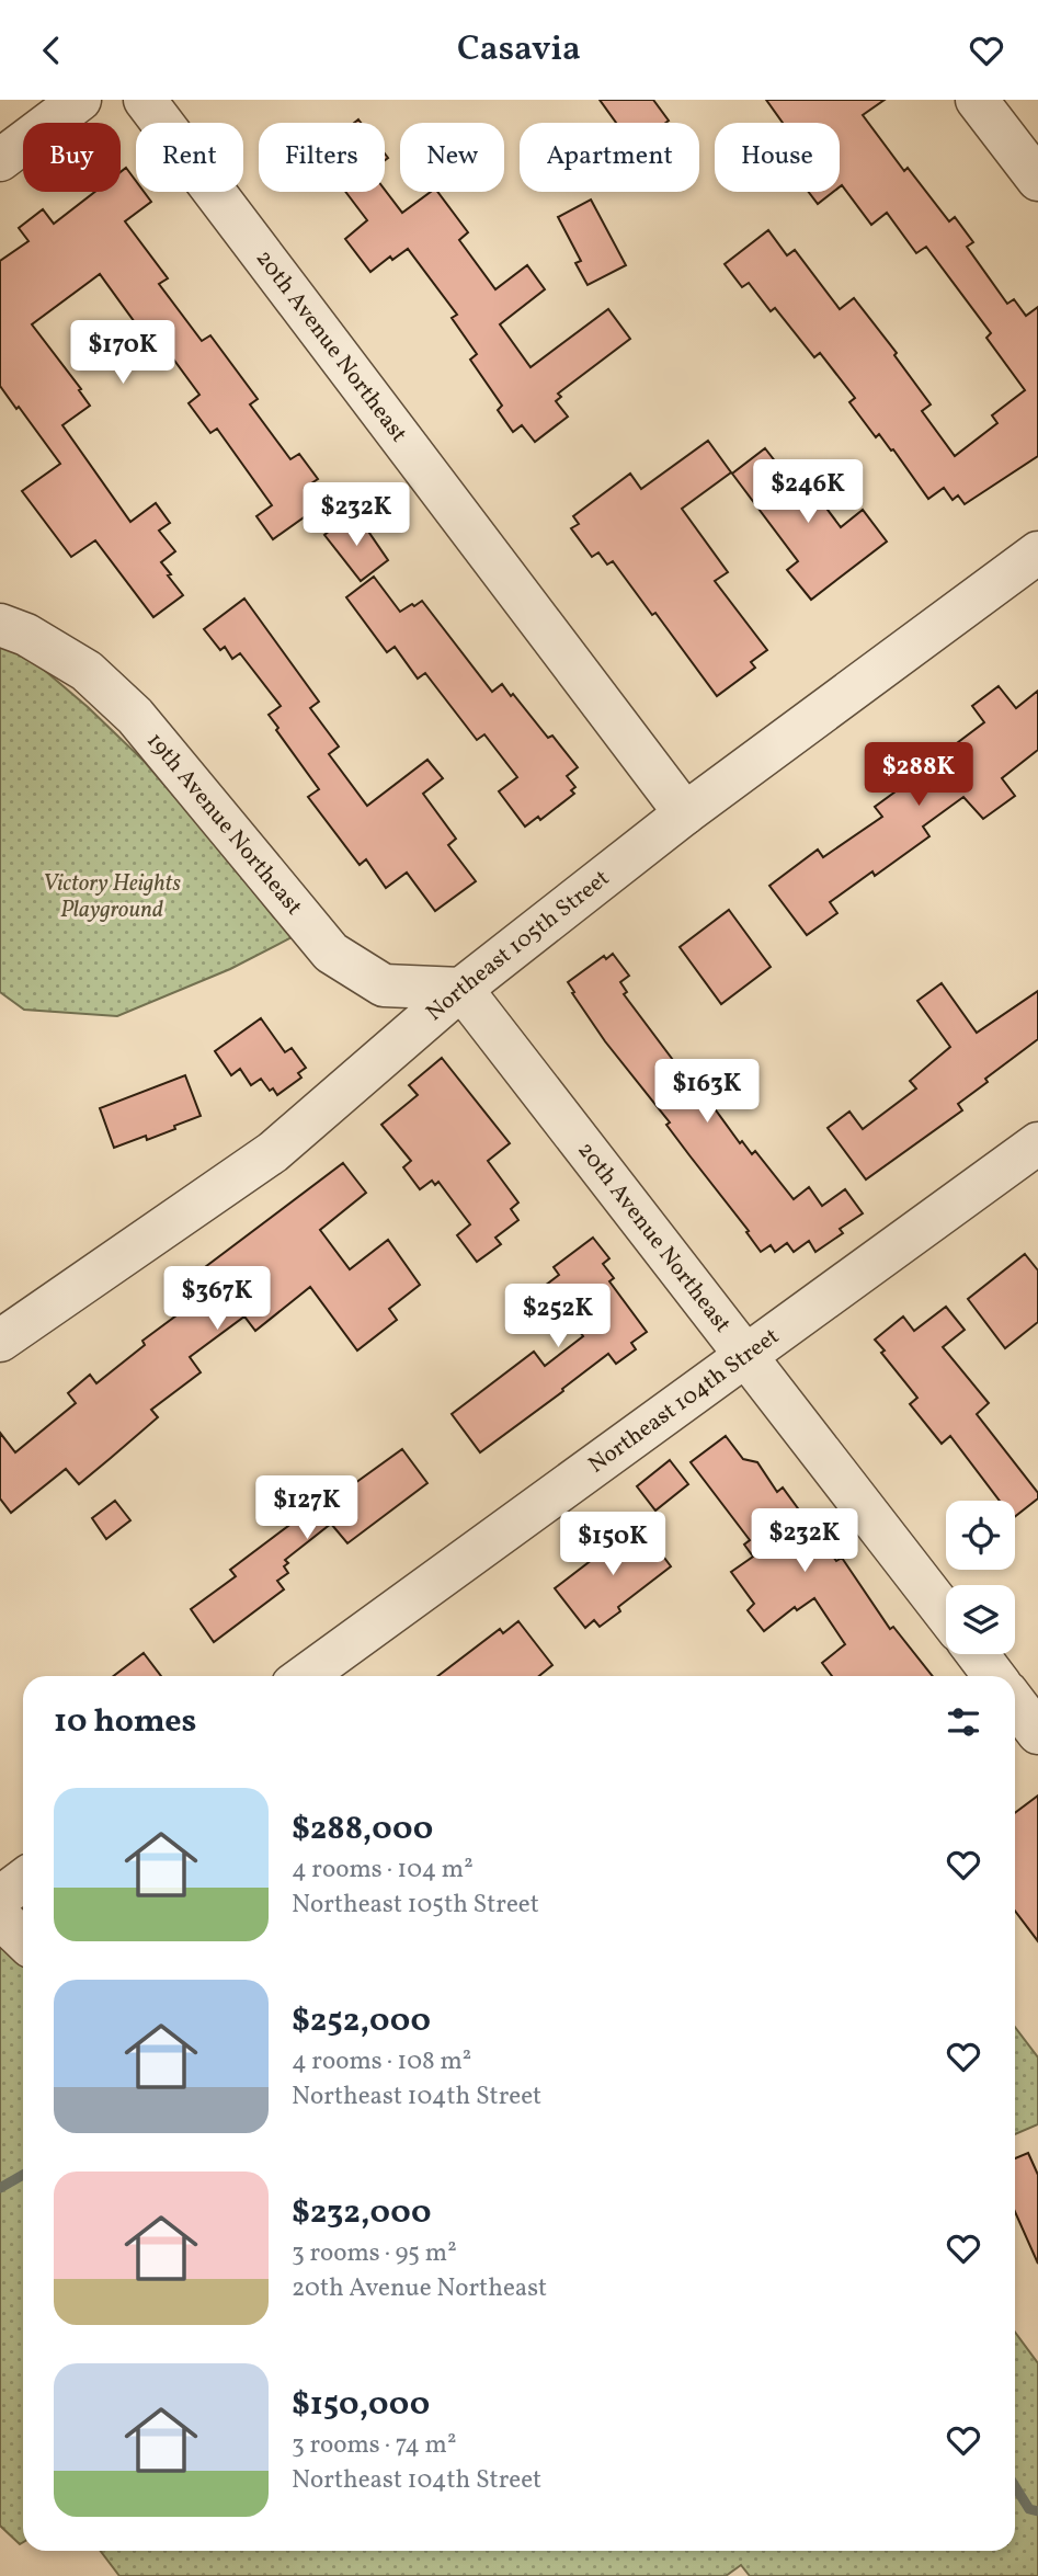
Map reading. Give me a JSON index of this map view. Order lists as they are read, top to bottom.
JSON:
{
  "streets": {
    "street": [
      "20th Avenue Northeast",
      "19th Avenue Northeast",
      "Northeast 105th Street",
      "Northeast 104th Street"
    ]
  },
  "crossings": [
    ["20th Avenue Northeast", "19th Avenue Northeast"],
    ["20th Avenue Northeast", "Northeast 105th Street"],
    ["20th Avenue Northeast", "Northeast 104th Street"],
    ["19th Avenue Northeast", "Northeast 105th Street"]
  ],
  "parks": ["Victory Heights Playground"],
  "page": {
    "header": "Casavia",
    "chip": [
      "Buy",
      "Rent",
      "Filters",
      "New",
      "Apartment",
      "House"
    ],
    "price": [
      "$170K",
      "$246K",
      "$232K",
      "$288K",
      "$163K",
      "$367K",
      "$252K",
      "$127K",
      "$232K",
      "$150K"
    ],
    "heading": "10 homes",
    "list": [
      {
        "name": "$288,000",
        "note": "4 rooms · 104 m² · Northeast 105th Street"
      },
      {
        "name": "$252,000",
        "note": "4 rooms · 108 m² · Northeast 104th Street"
      },
      {
        "name": "$232,000",
        "note": "3 rooms · 95 m² · 20th Avenue Northeast"
      },
      {
        "name": "$150,000",
        "note": "3 rooms · 74 m² · Northeast 104th Street"
      }
    ]
  }
}
